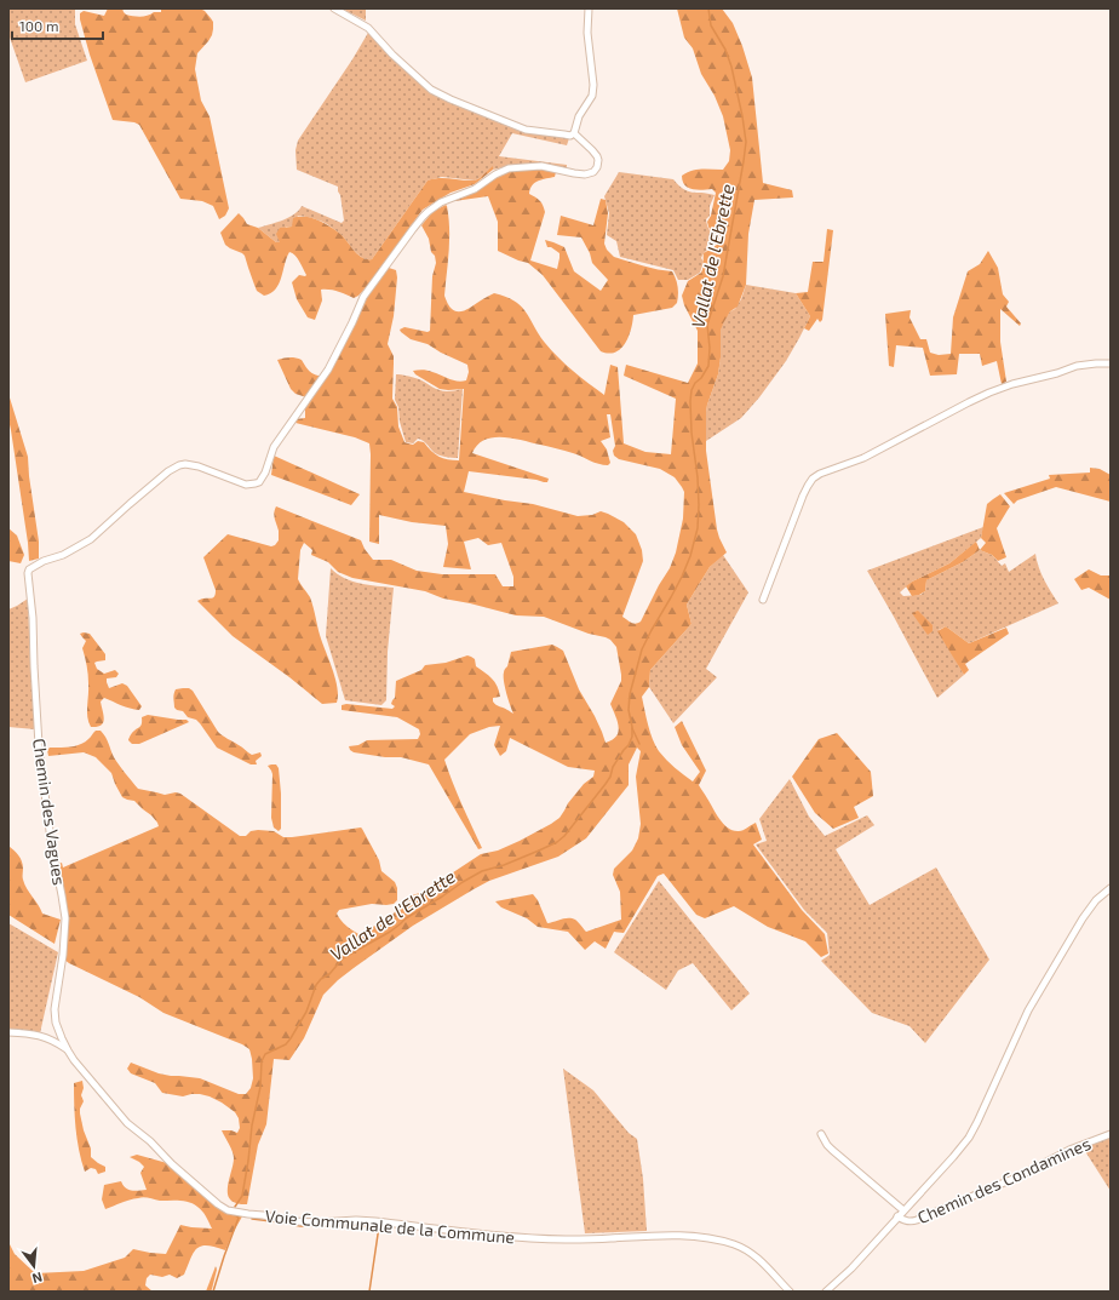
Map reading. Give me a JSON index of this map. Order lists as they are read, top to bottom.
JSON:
{
  "streets": {
    "street": ["Chemin des Vagues", "Chemin des Condamines", "Voie Communale de la Commune"]
  },
  "crossings": [
    ["Chemin des Vagues", "Voie Communale de la Commune"]
  ],
  "water": ["Vallat de l'Ebrette"],
  "scale_bar": "100 m",
  "north": "bottom"
}
